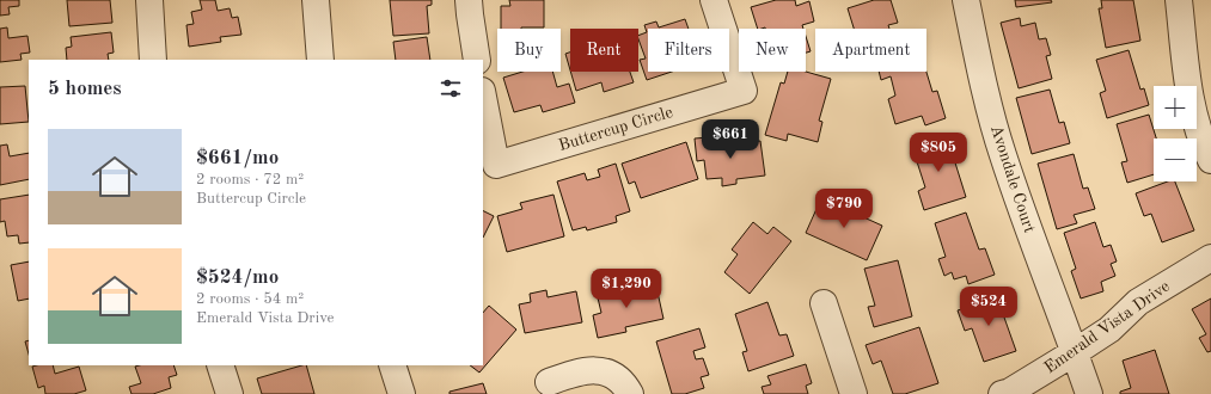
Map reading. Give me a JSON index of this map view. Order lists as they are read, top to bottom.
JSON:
{
  "streets": {
    "street": ["Buttercup Circle", "Avondale Court", "Emerald Vista Drive"]
  },
  "crossings": [
    ["Avondale Court", "Emerald Vista Drive"]
  ],
  "page": {
    "chip": [
      "Buy",
      "Rent",
      "Filters",
      "New",
      "Apartment"
    ],
    "heading": "5 homes",
    "map_buttons": ["+", "−"],
    "list": [
      {
        "name": "$661/mo",
        "note": "2 rooms · 72 m² · Buttercup Circle"
      },
      {
        "name": "$524/mo",
        "note": "2 rooms · 54 m² · Emerald Vista Drive"
      }
    ],
    "price": [
      "$661",
      "$805",
      "$790",
      "$1,290",
      "$524"
    ]
  }
}
